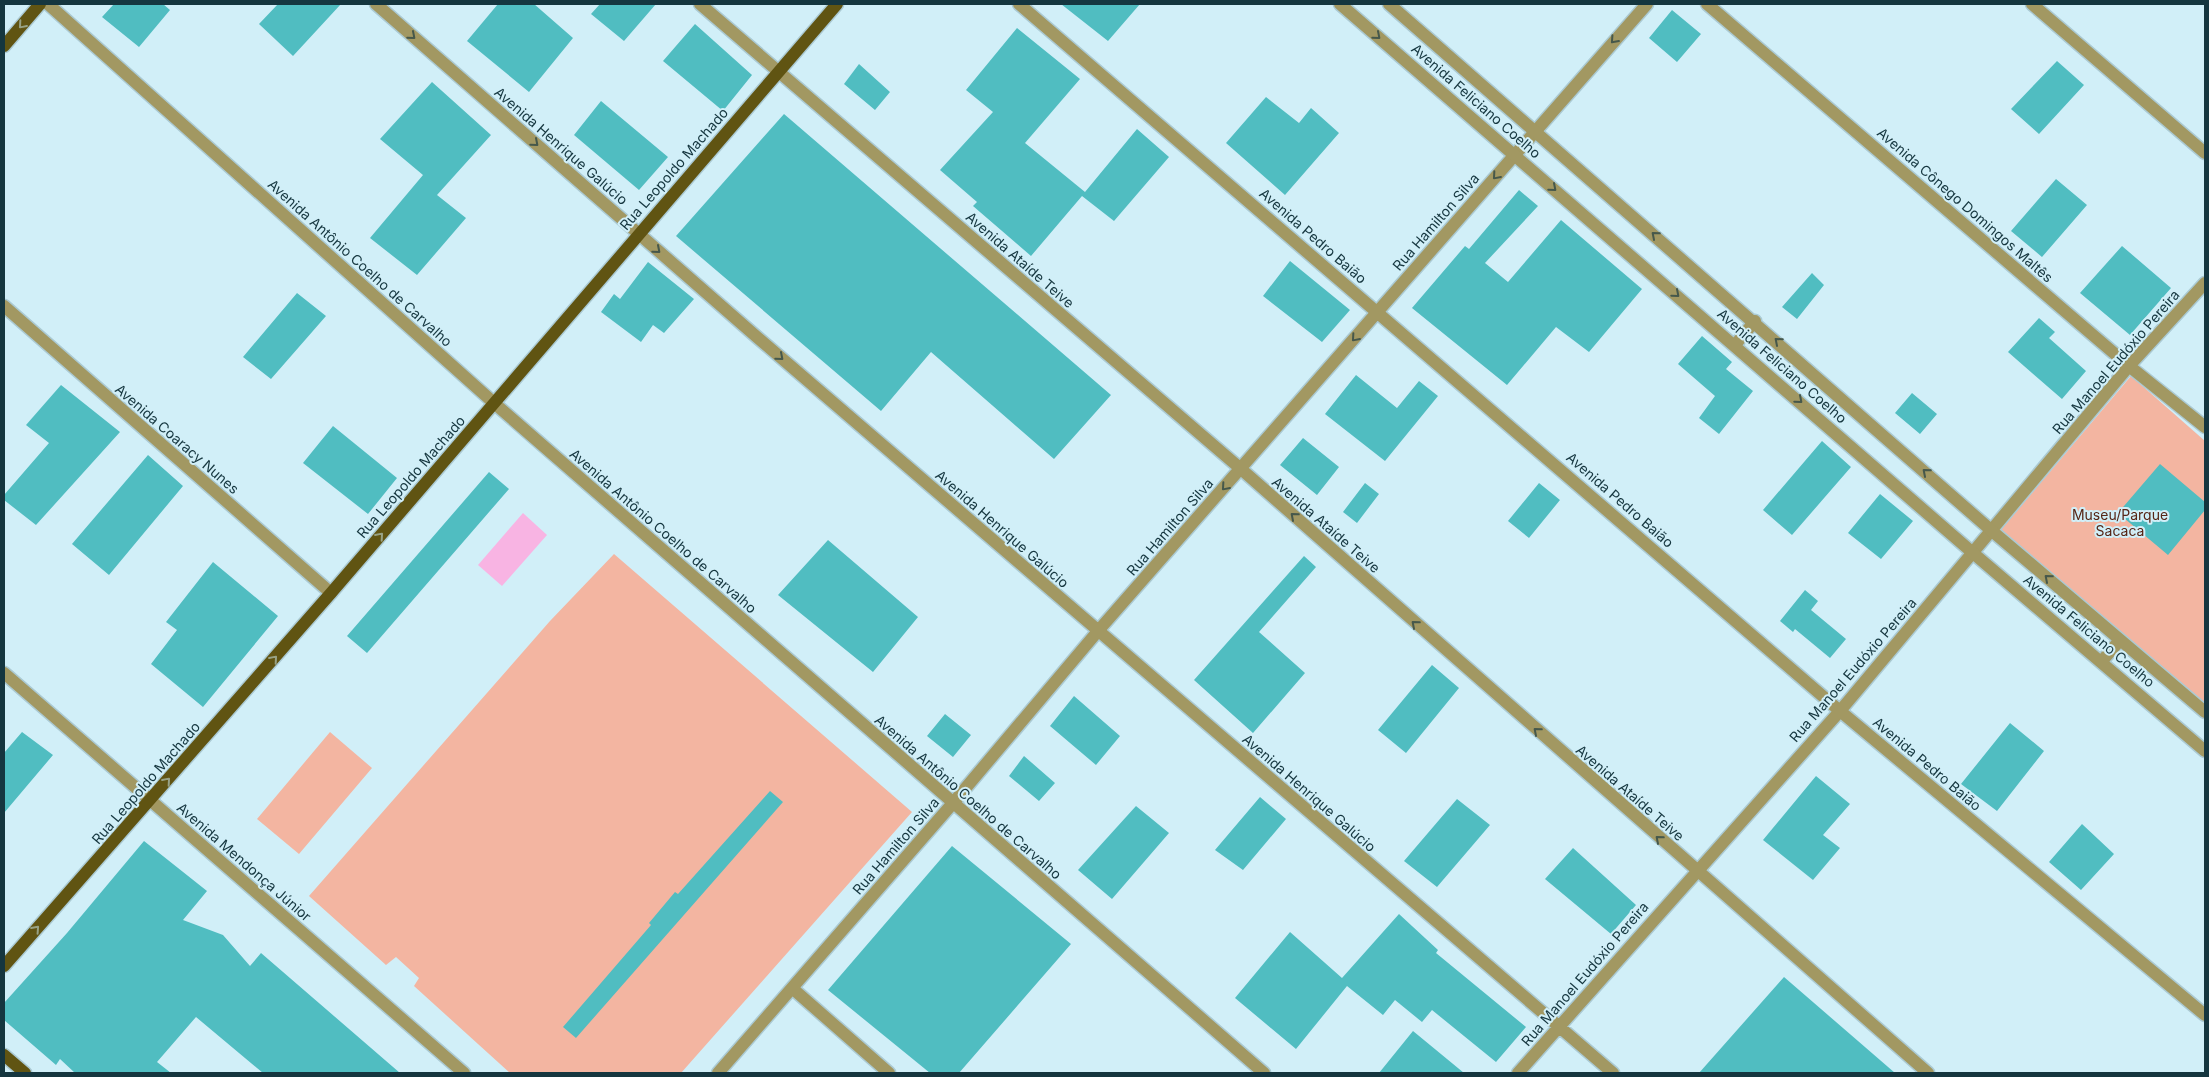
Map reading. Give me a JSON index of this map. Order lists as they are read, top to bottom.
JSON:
{
  "streets": {
    "main road": ["Rua Leopoldo Machado"],
    "street": [
      "Avenida Feliciano Coelho",
      "Avenida Henrique Galúcio",
      "Avenida Cônego Domingos Maltês",
      "Rua Hamilton Silva",
      "Avenida Pedro Baião",
      "Avenida Ataíde Teive",
      "Avenida Antônio Coelho de Carvalho",
      "Rua Manoel Eudóxio Pereira",
      "Avenida Coaracy Nunes",
      "Avenida Mendonça Júnior"
    ]
  },
  "crossings": [
    ["Avenida Feliciano Coelho", "Rua Hamilton Silva"],
    ["Avenida Feliciano Coelho", "Rua Manoel Eudóxio Pereira"],
    ["Avenida Henrique Galúcio", "Rua Leopoldo Machado"],
    ["Avenida Henrique Galúcio", "Rua Hamilton Silva"],
    ["Avenida Henrique Galúcio", "Rua Manoel Eudóxio Pereira"],
    ["Rua Leopoldo Machado", "Avenida Ataíde Teive"],
    ["Rua Leopoldo Machado", "Avenida Antônio Coelho de Carvalho"],
    ["Rua Leopoldo Machado", "Avenida Coaracy Nunes"],
    ["Rua Leopoldo Machado", "Avenida Mendonça Júnior"],
    ["Avenida Cônego Domingos Maltês", "Rua Manoel Eudóxio Pereira"],
    ["Rua Hamilton Silva", "Avenida Pedro Baião"],
    ["Rua Hamilton Silva", "Avenida Ataíde Teive"],
    ["Rua Hamilton Silva", "Avenida Antônio Coelho de Carvalho"],
    ["Avenida Pedro Baião", "Rua Manoel Eudóxio Pereira"],
    ["Avenida Ataíde Teive", "Rua Manoel Eudóxio Pereira"]
  ],
  "one_way": [
    "Avenida Henrique Galúcio",
    "Rua Leopoldo Machado",
    "Rua Hamilton Silva",
    "Avenida Ataíde Teive"
  ],
  "parks": ["Museu/Parque Sacaca"]
}
